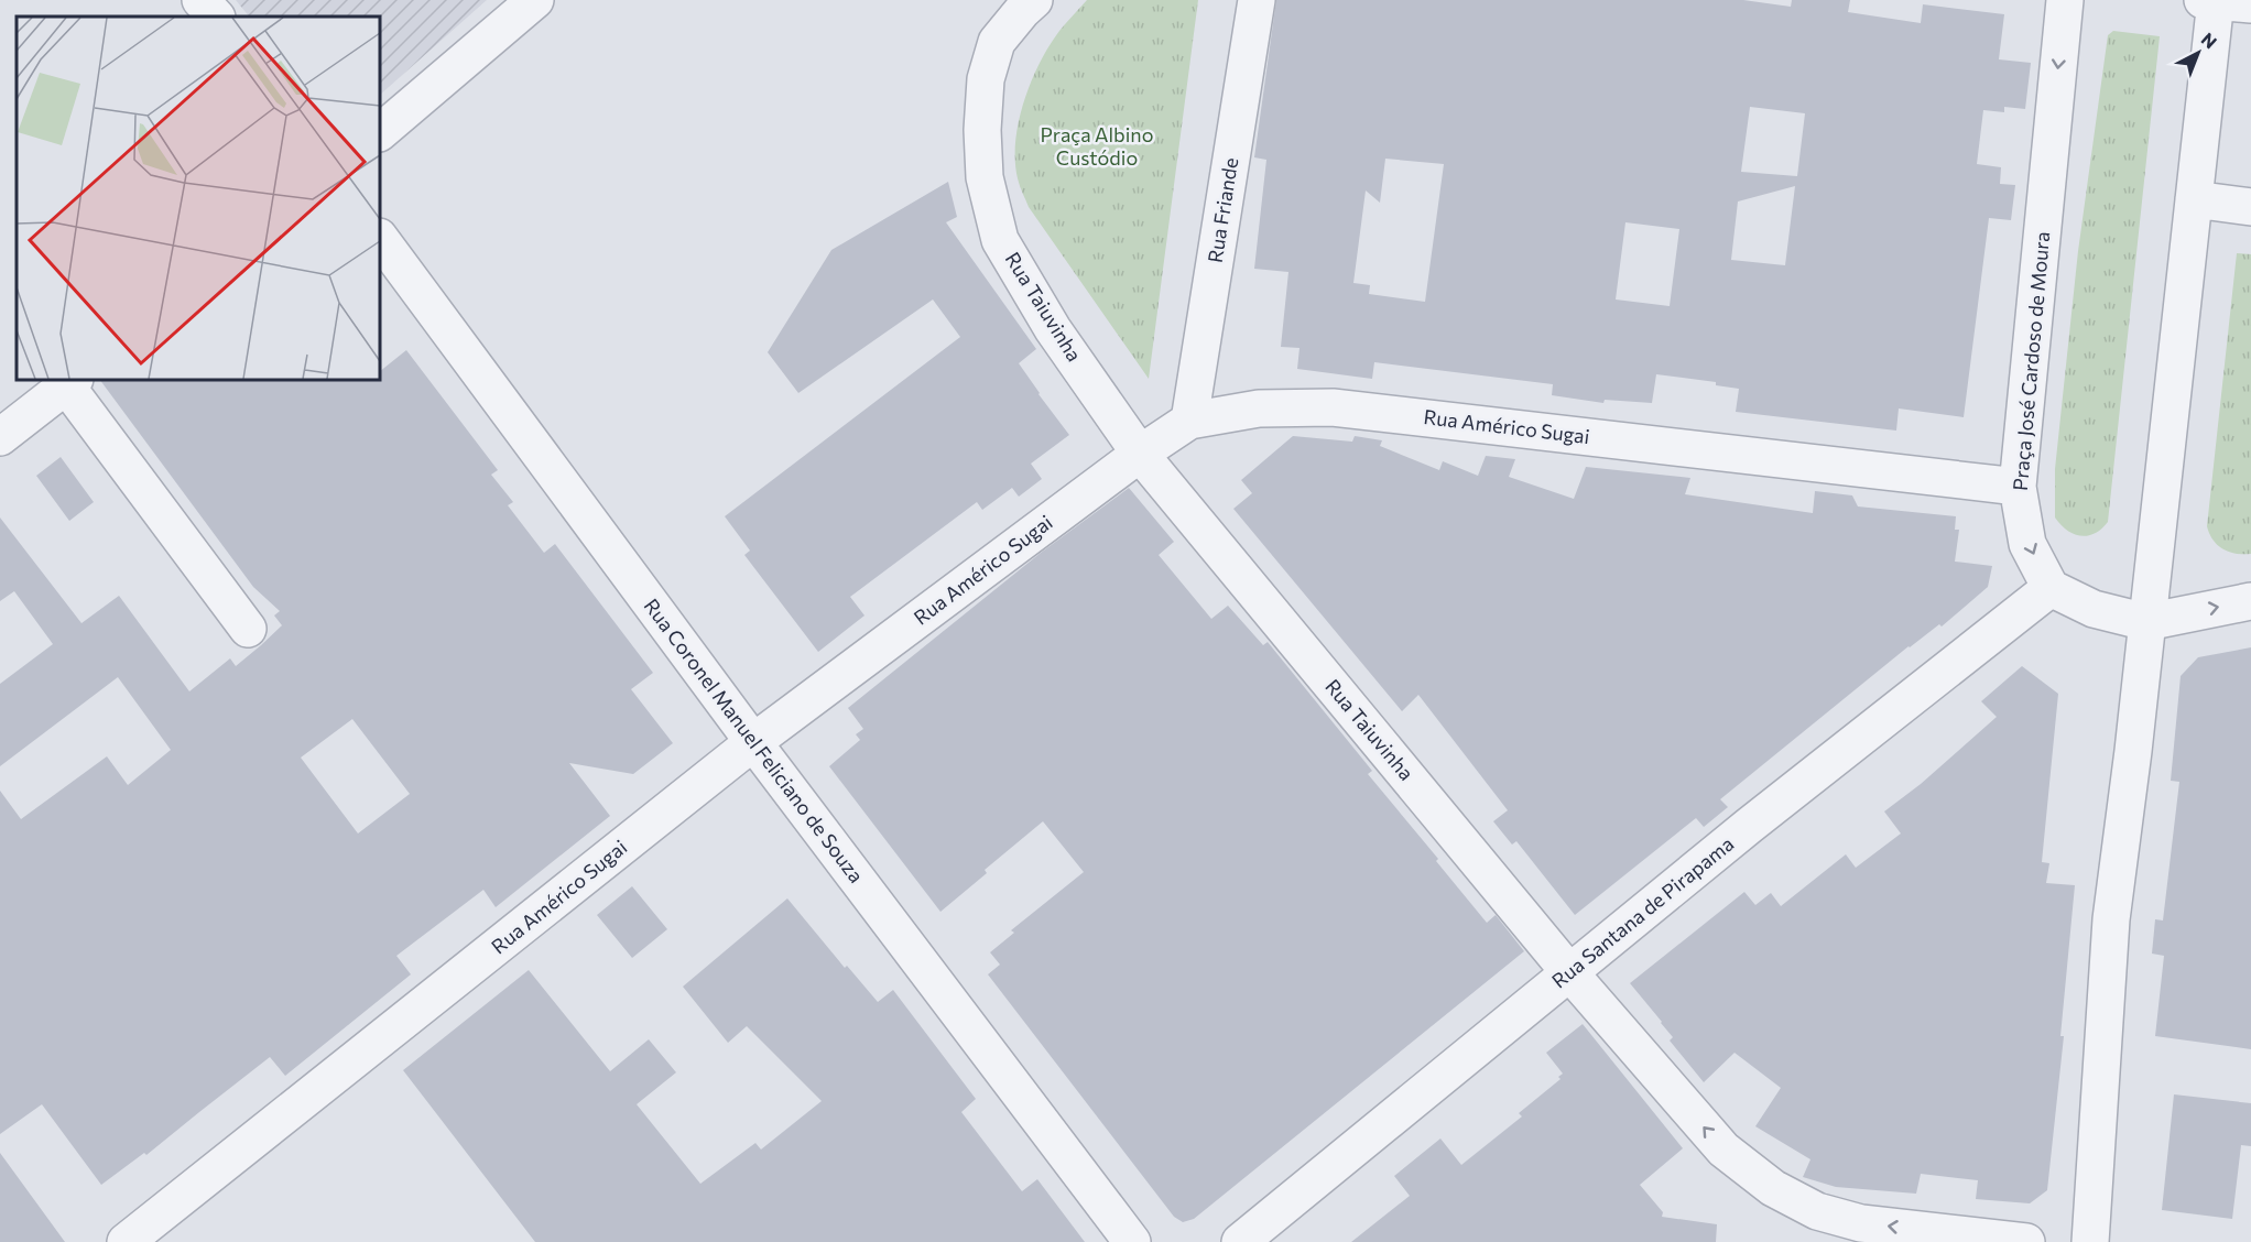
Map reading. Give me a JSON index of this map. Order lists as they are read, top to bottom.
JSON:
{
  "streets": {
    "street": [
      "Rua Friande",
      "Rua Taiuvinha",
      "Praça José Cardoso de Moura",
      "Rua Américo Sugai",
      "Rua Coronel Manuel Feliciano de Souza",
      "Rua Santana de Pirapama"
    ]
  },
  "crossings": [
    ["Rua Friande", "Rua Américo Sugai"],
    ["Rua Taiuvinha", "Rua Américo Sugai"],
    ["Rua Taiuvinha", "Rua Santana de Pirapama"],
    ["Praça José Cardoso de Moura", "Rua Américo Sugai"],
    ["Praça José Cardoso de Moura", "Rua Santana de Pirapama"],
    ["Rua Américo Sugai", "Rua Coronel Manuel Feliciano de Souza"]
  ],
  "parks": ["Praça Albino Custódio"],
  "north": "top right"
}
